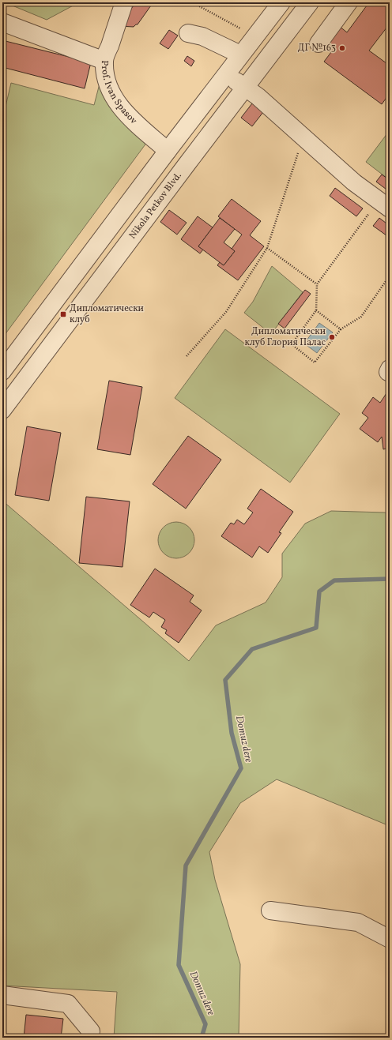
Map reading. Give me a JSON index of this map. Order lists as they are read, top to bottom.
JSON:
{
  "streets": {
    "street": ["Prof. Ivan Spasov", "Nikola Petkov Blvd."]
  },
  "water": ["Domuz dere"],
  "places": {
    "other": ["ДГ №163", "Дипломатически клуб Глория Палас"],
    "transit": ["Дипломатически клуб"]
  }
}
